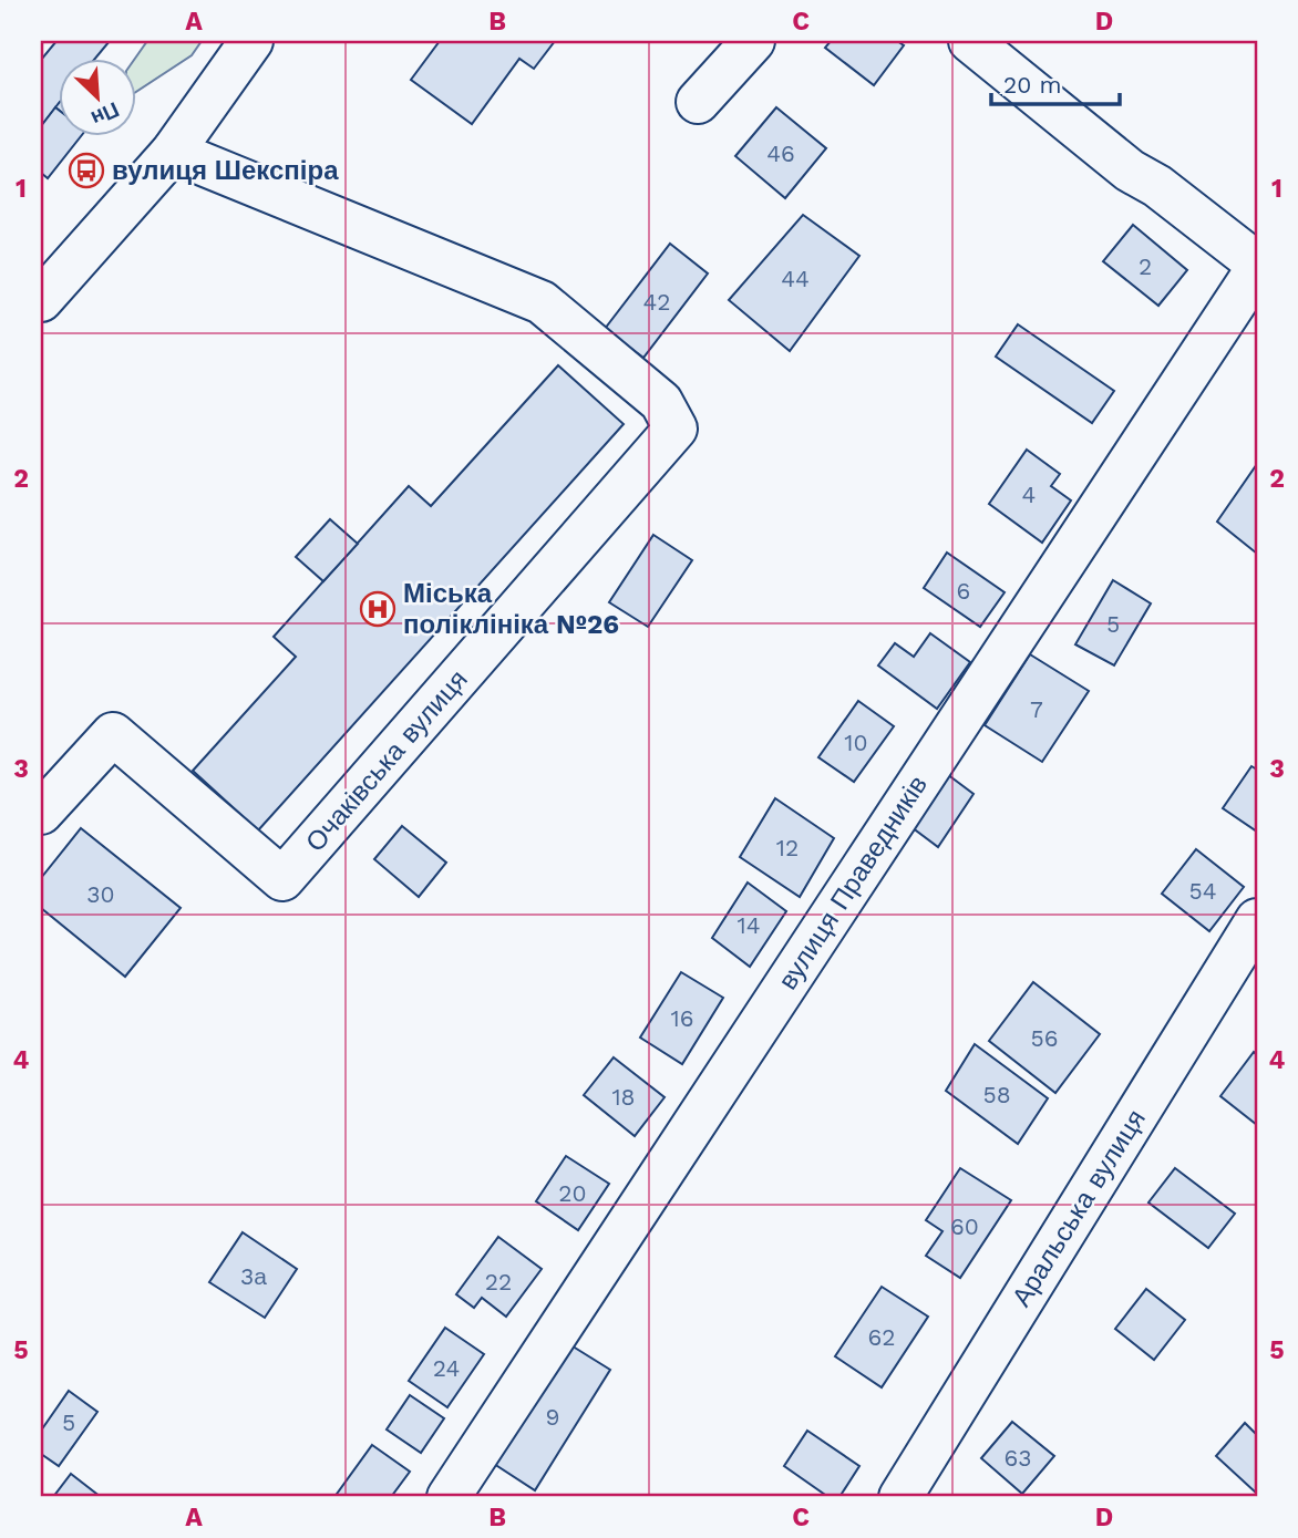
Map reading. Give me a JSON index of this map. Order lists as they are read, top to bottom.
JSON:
{
  "streets": {
    "street": ["Очаківська вулиця", "вулиця Праведників", "Аральська вулиця"]
  },
  "places": {
    "bus stop": ["вулиця Шекспіра"],
    "hospital": ["Міська поліклініка №26"]
  },
  "house_numbers": [
    "46",
    "2",
    "44",
    "42",
    "4",
    "6",
    "5",
    "7",
    "10",
    "12",
    "54",
    "30",
    "14",
    "16",
    "56",
    "58",
    "18",
    "20",
    "60",
    "3а",
    "22",
    "62",
    "24",
    "9",
    "5",
    "63"
  ],
  "scale_bar": "20 m",
  "north": "bottom right",
  "grid": {
    "columns": [
      "A",
      "B",
      "C",
      "D"
    ],
    "rows": [
      "1",
      "2",
      "3",
      "4",
      "5"
    ]
  }
}
